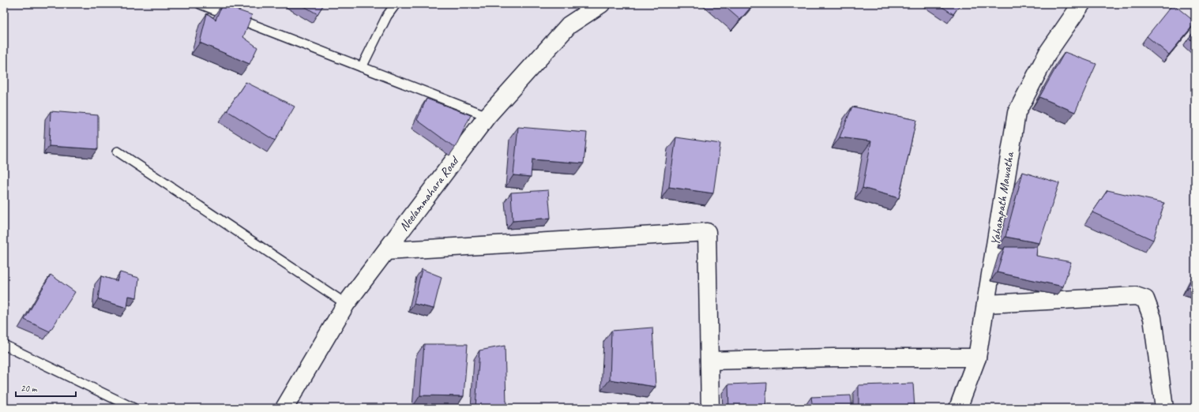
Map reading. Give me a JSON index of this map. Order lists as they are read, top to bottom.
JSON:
{
  "streets": {
    "street": ["Neelammahara Road", "Yahampath Mawatha"]
  },
  "scale_bar": "20 m"
}
